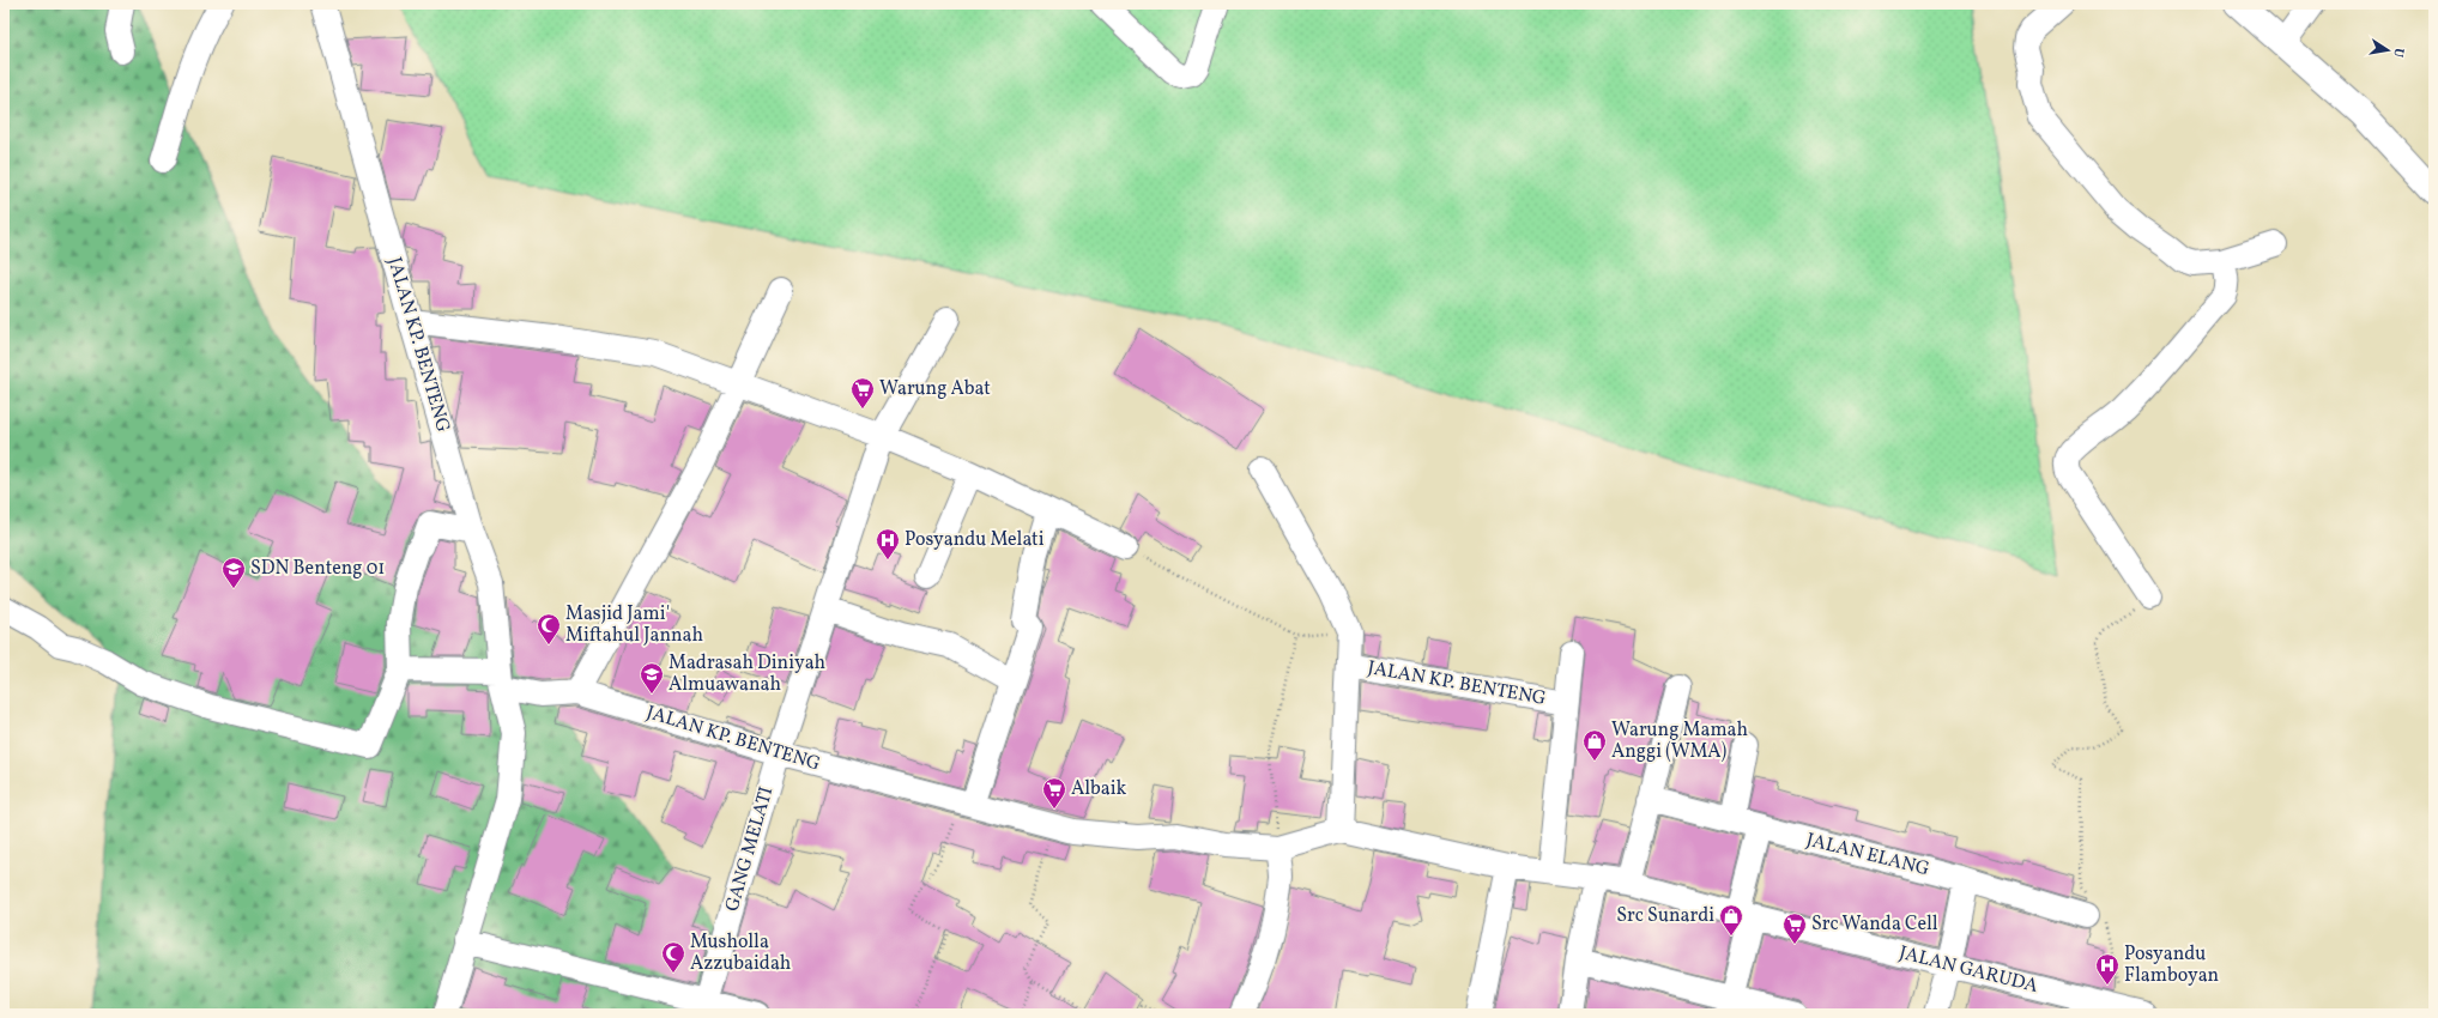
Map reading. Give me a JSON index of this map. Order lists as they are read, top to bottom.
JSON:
{
  "streets": {
    "street": [
      "JALAN KP. BENTENG",
      "GANG MELATI",
      "JALAN ELANG",
      "JALAN GARUDA"
    ]
  },
  "crossings": [
    ["JALAN KP. BENTENG", "GANG MELATI"],
    ["JALAN KP. BENTENG", "JALAN GARUDA"]
  ],
  "places": {
    "supermarket": ["Warung Abat", "Albaik", "Src Wanda Cell"],
    "hospital": ["Posyandu Melati", "Posyandu Flamboyan"],
    "school or university": ["SDN Benteng 01", "Madrasah Diniyah Almuawanah"],
    "mosque": ["Masjid Jami' Miftahul Jannah", "Musholla Azzubaidah"],
    "shop": ["Warung Mamah Anggi (WMA)", "Src Sunardi"]
  },
  "north": "right"
}
